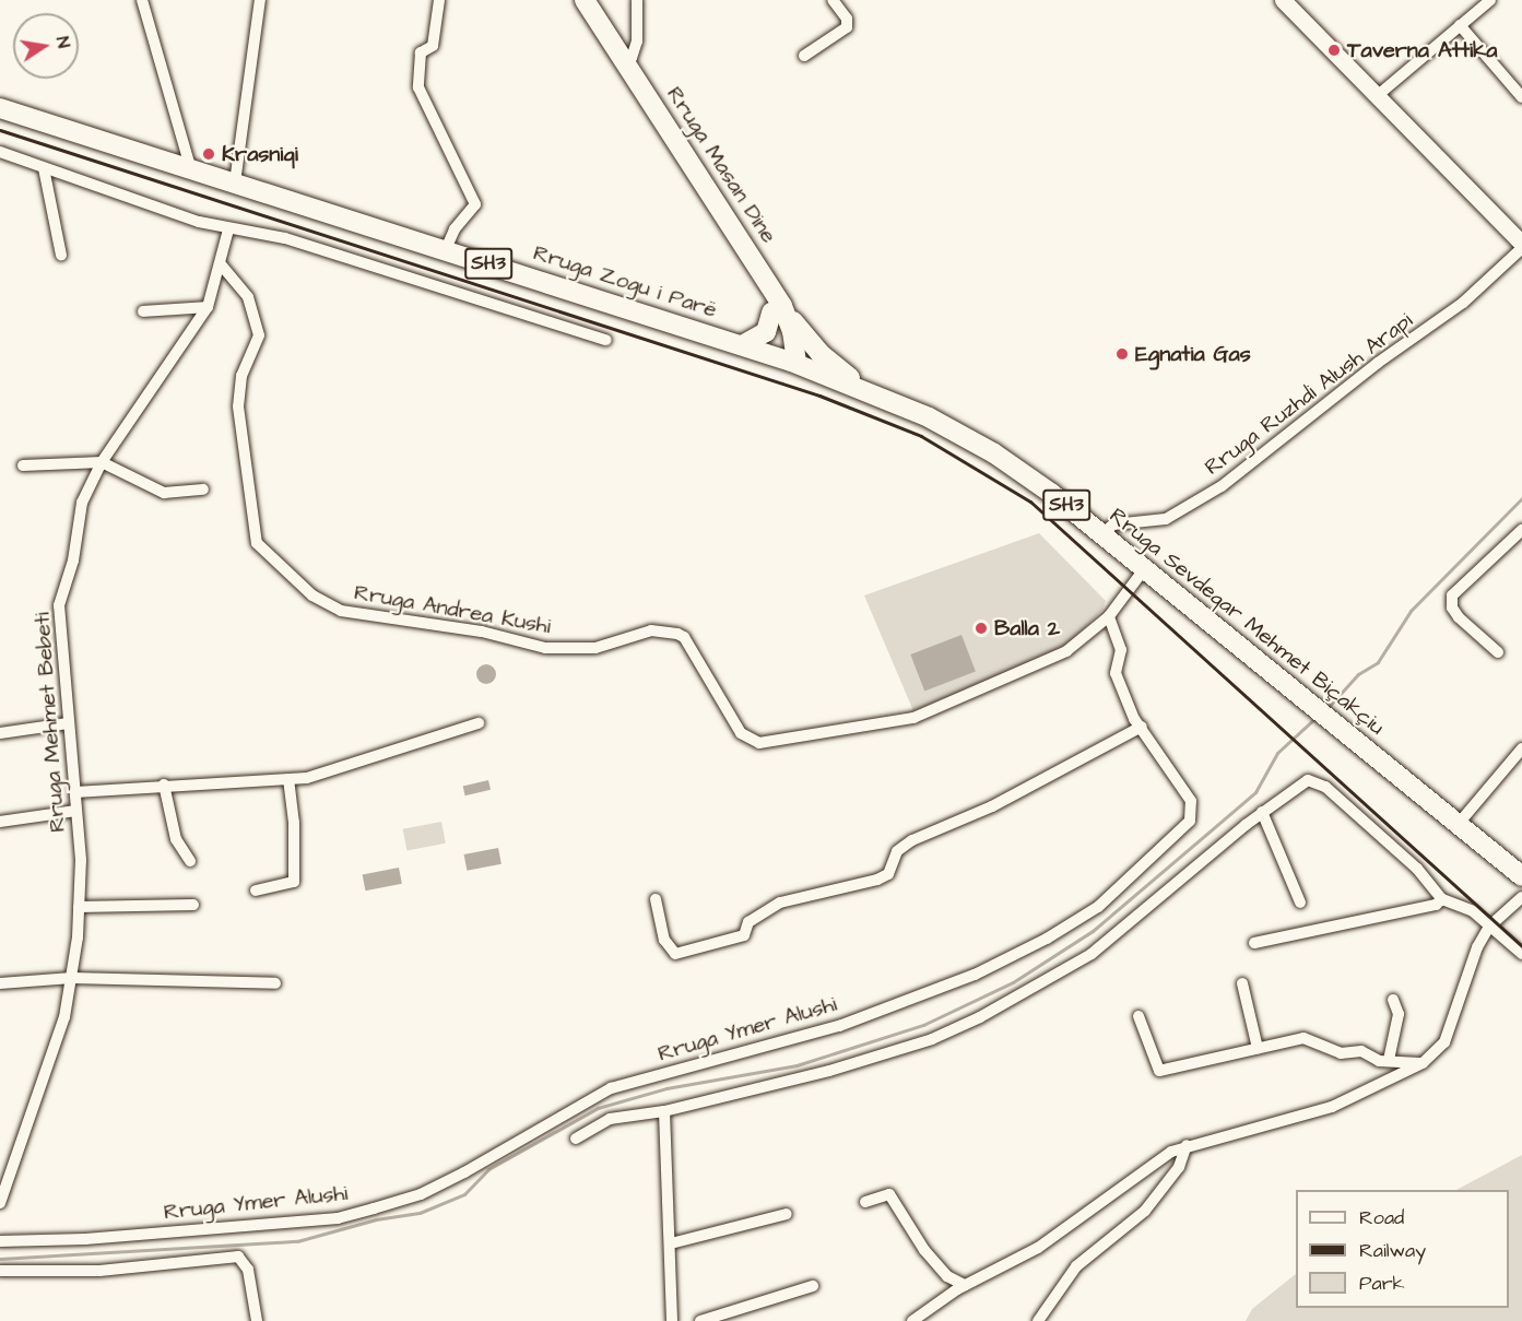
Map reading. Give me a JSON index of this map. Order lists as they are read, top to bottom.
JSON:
{
  "streets": {
    "main road": [
      "Rruga Masan Dine",
      "SH3",
      "Rruga Zogu i Parë",
      "Rruga Sevdeqar Mehmet Biçakçiu"
    ],
    "street": [
      "Rruga Ruzhdi Alush Arapi",
      "Rruga Andrea Kushi",
      "Rruga Mehmet Bebeti",
      "Rruga Ymer Alushi"
    ]
  },
  "crossings": [
    ["Rruga Masan Dine", "Rruga Zogu i Parë"],
    ["Rruga Masan Dine", "Rruga Sevdeqar Mehmet Biçakçiu"],
    ["Rruga Zogu i Parë", "Rruga Sevdeqar Mehmet Biçakçiu"],
    ["Rruga Ruzhdi Alush Arapi", "Rruga Sevdeqar Mehmet Biçakçiu"],
    ["Rruga Andrea Kushi", "Rruga Mehmet Bebeti"],
    ["Rruga Andrea Kushi", "Rruga Ymer Alushi"]
  ],
  "places": [
    "Taverna Attika",
    "Krasniqi",
    "Egnatia Gas",
    "Balla 2"
  ],
  "legend": ["Road", "Railway", "Park"],
  "north": "right"
}
